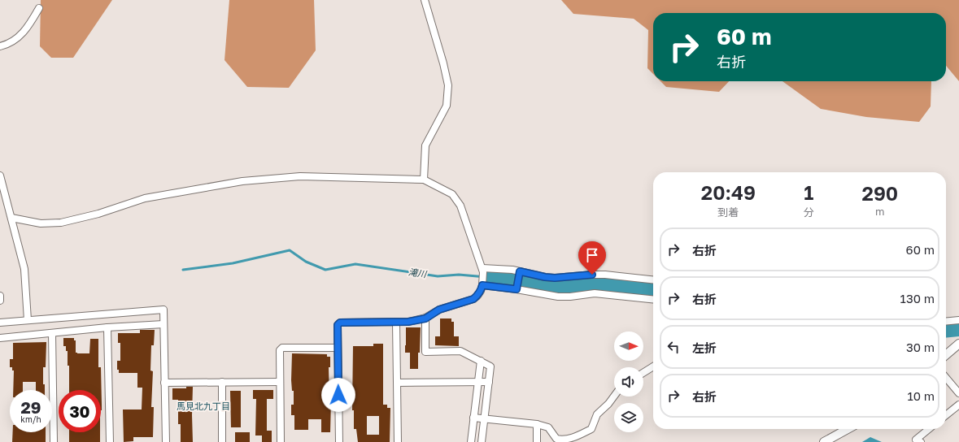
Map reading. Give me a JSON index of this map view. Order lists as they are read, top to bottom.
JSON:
{
  "districts": ["馬見北九丁目"],
  "water": ["滝川"],
  "north": "right",
  "page": {
    "turn": ["60 m", "右折"],
    "eta": [
      "20:49",
      "到着",
      "1",
      "分",
      "290",
      "m"
    ],
    "list": [
      {
        "name": "右折",
        "value": "60 m"
      },
      {
        "name": "右折",
        "value": "130 m"
      },
      {
        "name": "左折",
        "value": "30 m"
      },
      {
        "name": "右折",
        "value": "10 m"
      }
    ],
    "speed": "29 km/h",
    "limit": "30"
  }
}
